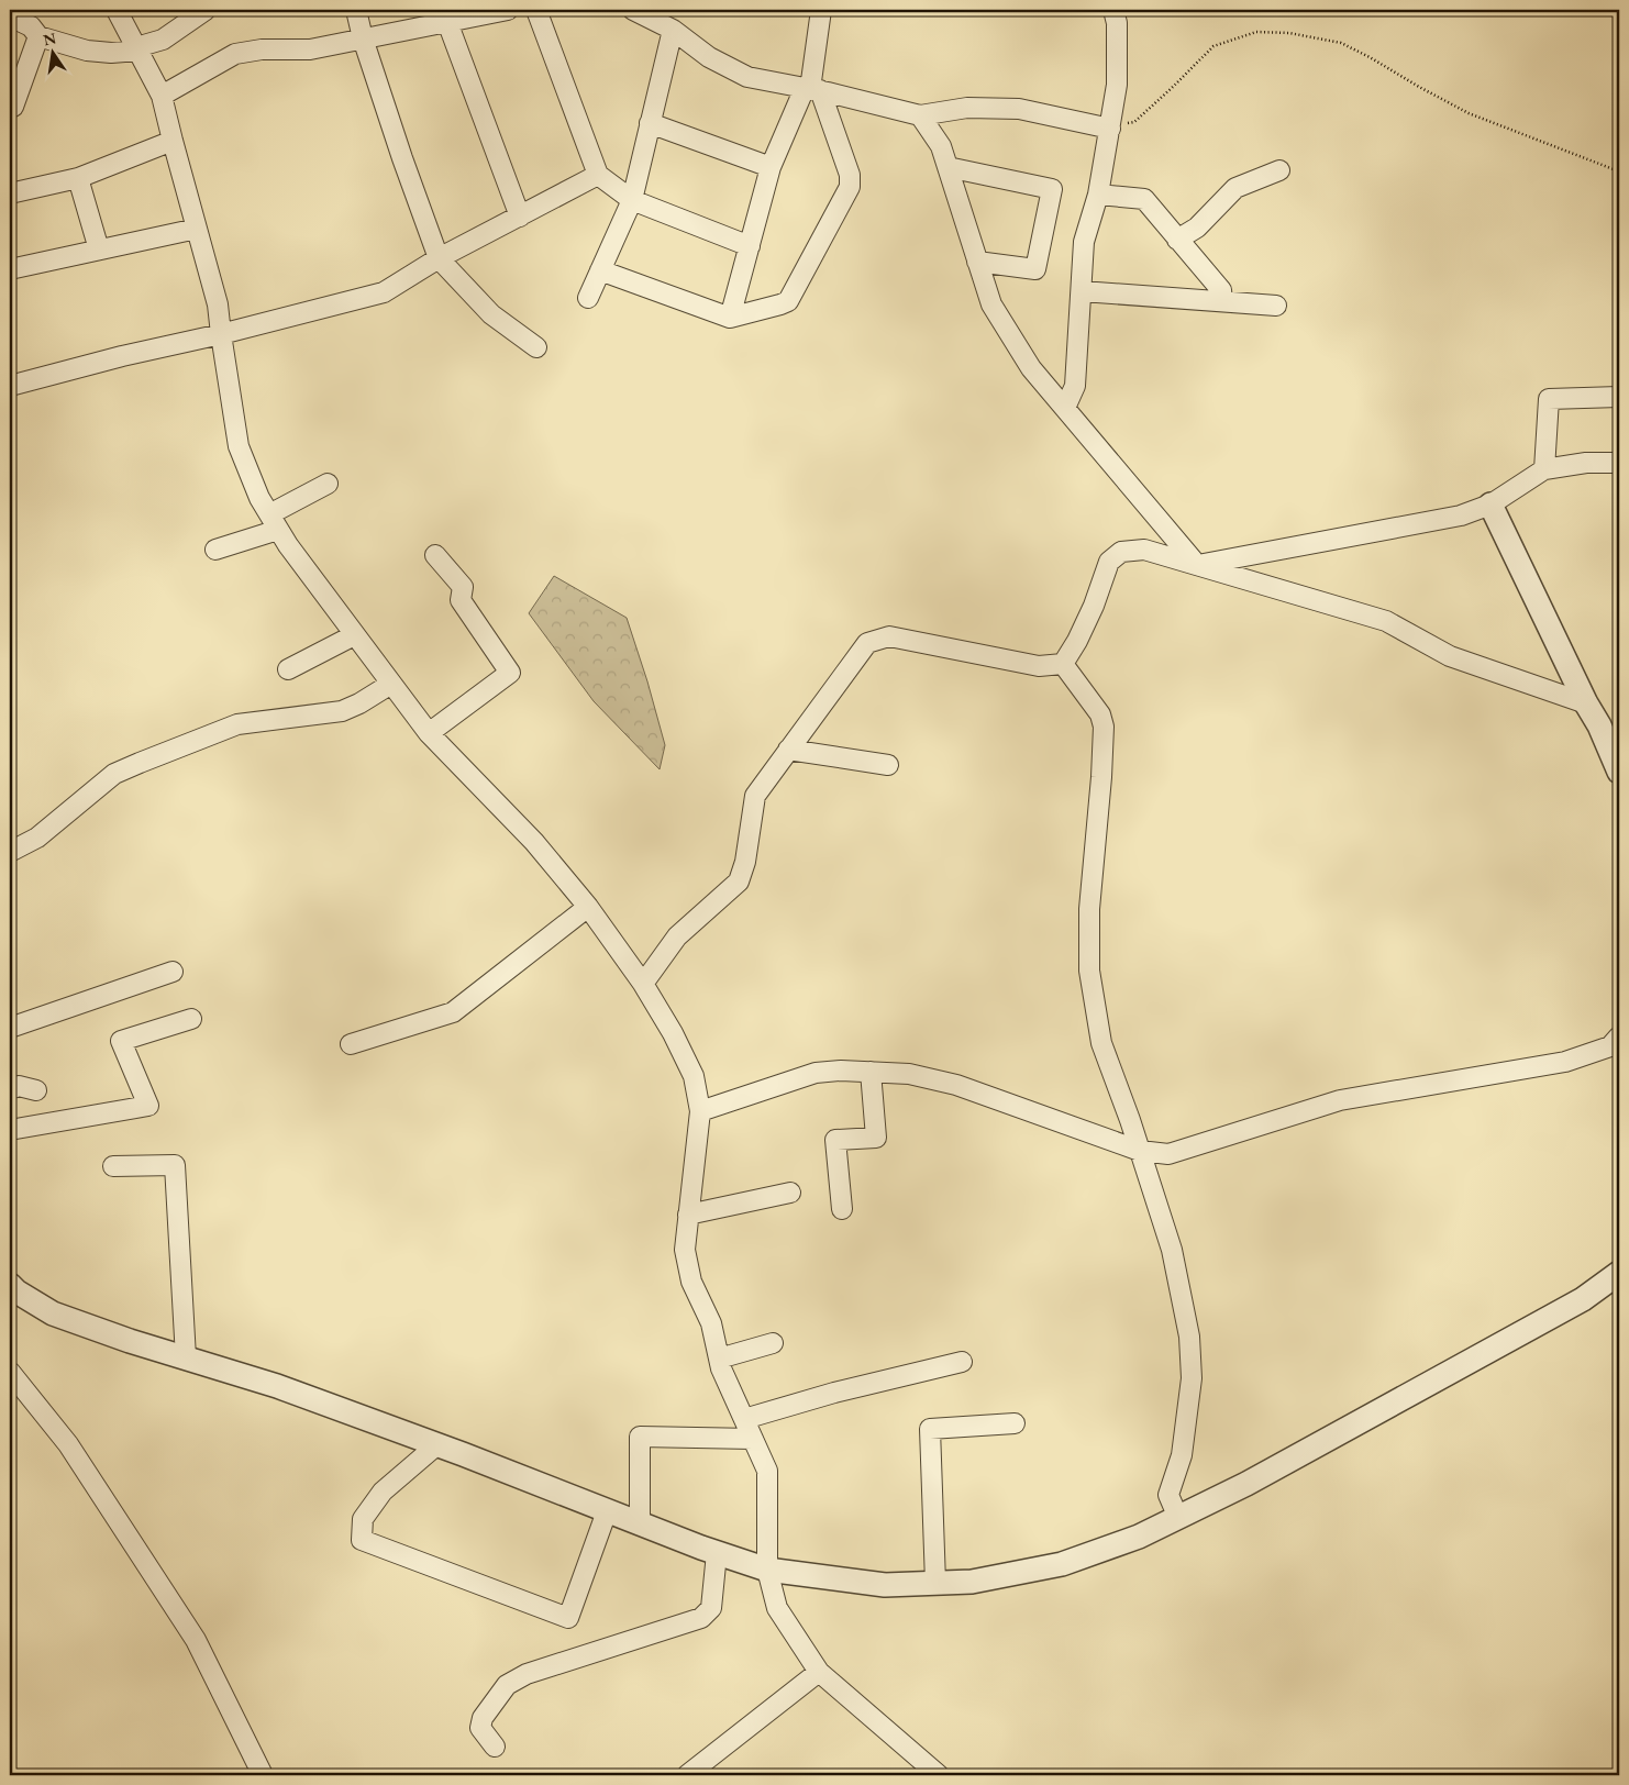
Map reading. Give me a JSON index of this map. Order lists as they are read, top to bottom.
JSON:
{
  "north": "top"
}
